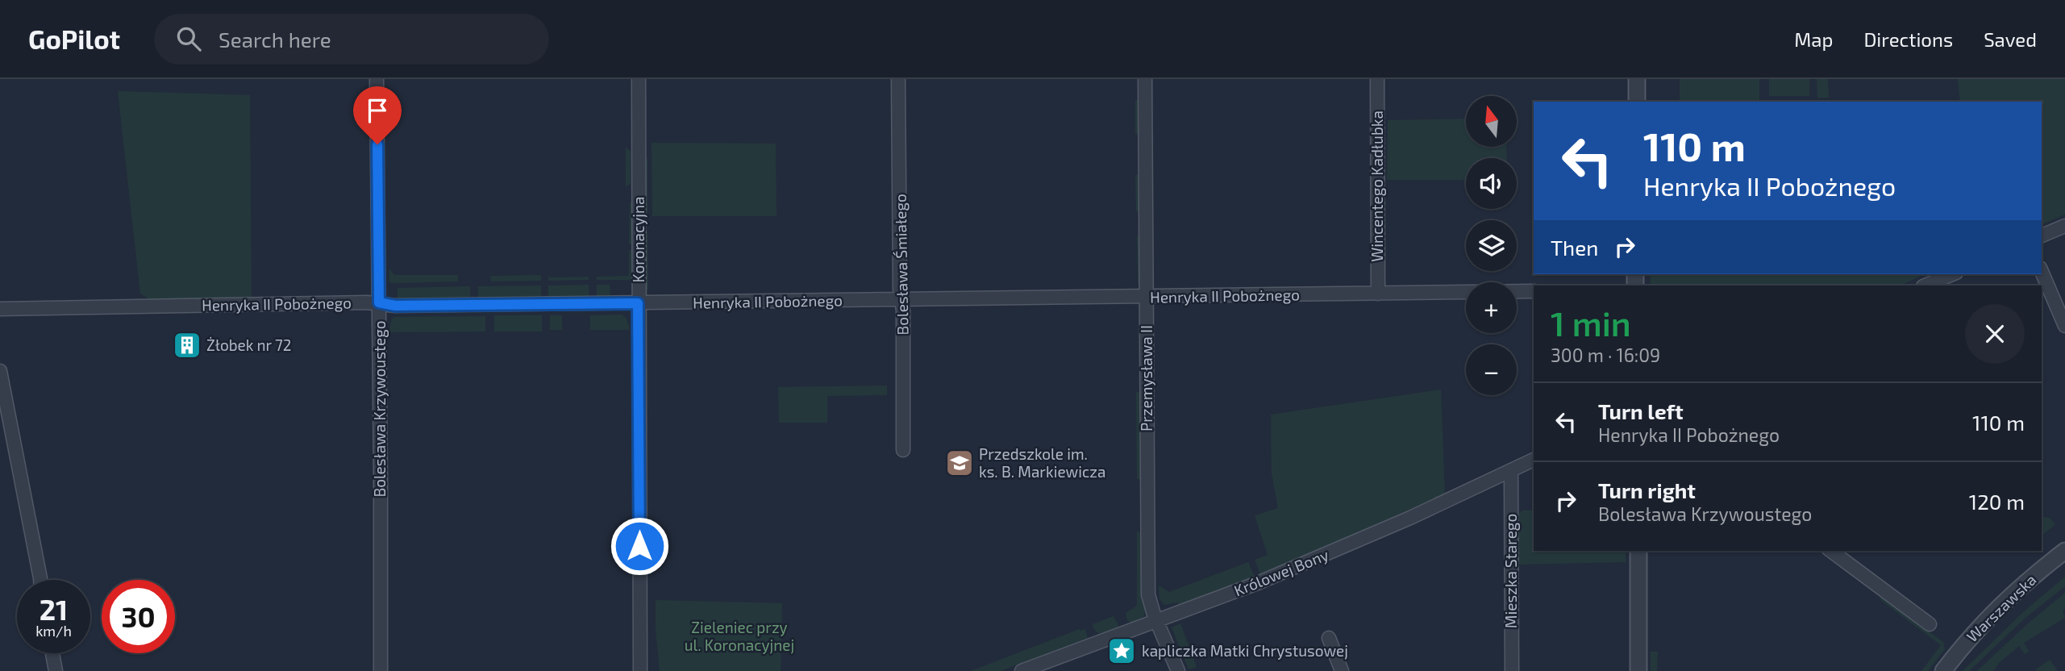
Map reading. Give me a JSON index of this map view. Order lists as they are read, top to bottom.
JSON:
{
  "streets": {
    "street": [
      "Wincentego Kadłubka",
      "Koronacyjna",
      "Bolesława Śmiałego",
      "Henryka II Pobożnego",
      "Przemysława II",
      "Bolesława Krzywoustego",
      "Mieszka Starego",
      "Królowej Bony",
      "Warszawska"
    ]
  },
  "crossings": [
    ["Wincentego Kadłubka", "Henryka II Pobożnego"],
    ["Koronacyjna", "Henryka II Pobożnego"],
    ["Bolesława Śmiałego", "Henryka II Pobożnego"],
    ["Henryka II Pobożnego", "Przemysława II"],
    ["Henryka II Pobożnego", "Bolesława Krzywoustego"],
    ["Przemysława II", "Królowej Bony"],
    ["Mieszka Starego", "Królowej Bony"]
  ],
  "parks": ["Zieleniec przy ul. Koronacyjnej"],
  "places": {
    "building": ["Żłobek nr 72"],
    "school or university": ["Przedszkole im. ks. B. Markiewicza"],
    "place": ["kapliczka Matki Chrystusowej"]
  },
  "north": "top",
  "page": {
    "header": "GoPilot",
    "search": "Search here",
    "nav": ["Map", "Directions", "Saved"],
    "map_buttons": ["+", "−"],
    "turn": ["110 m", "Henryka II Pobożnego"],
    "then": "Then",
    "heading": ["1 min", "300 m · 16:09"],
    "list": [
      {
        "name": "Turn left",
        "note": "Henryka II Pobożnego",
        "value": "110 m"
      },
      {
        "name": "Turn right",
        "note": "Bolesława Krzywoustego",
        "value": "120 m"
      }
    ],
    "speed": "21 km/h",
    "limit": "30"
  }
}
